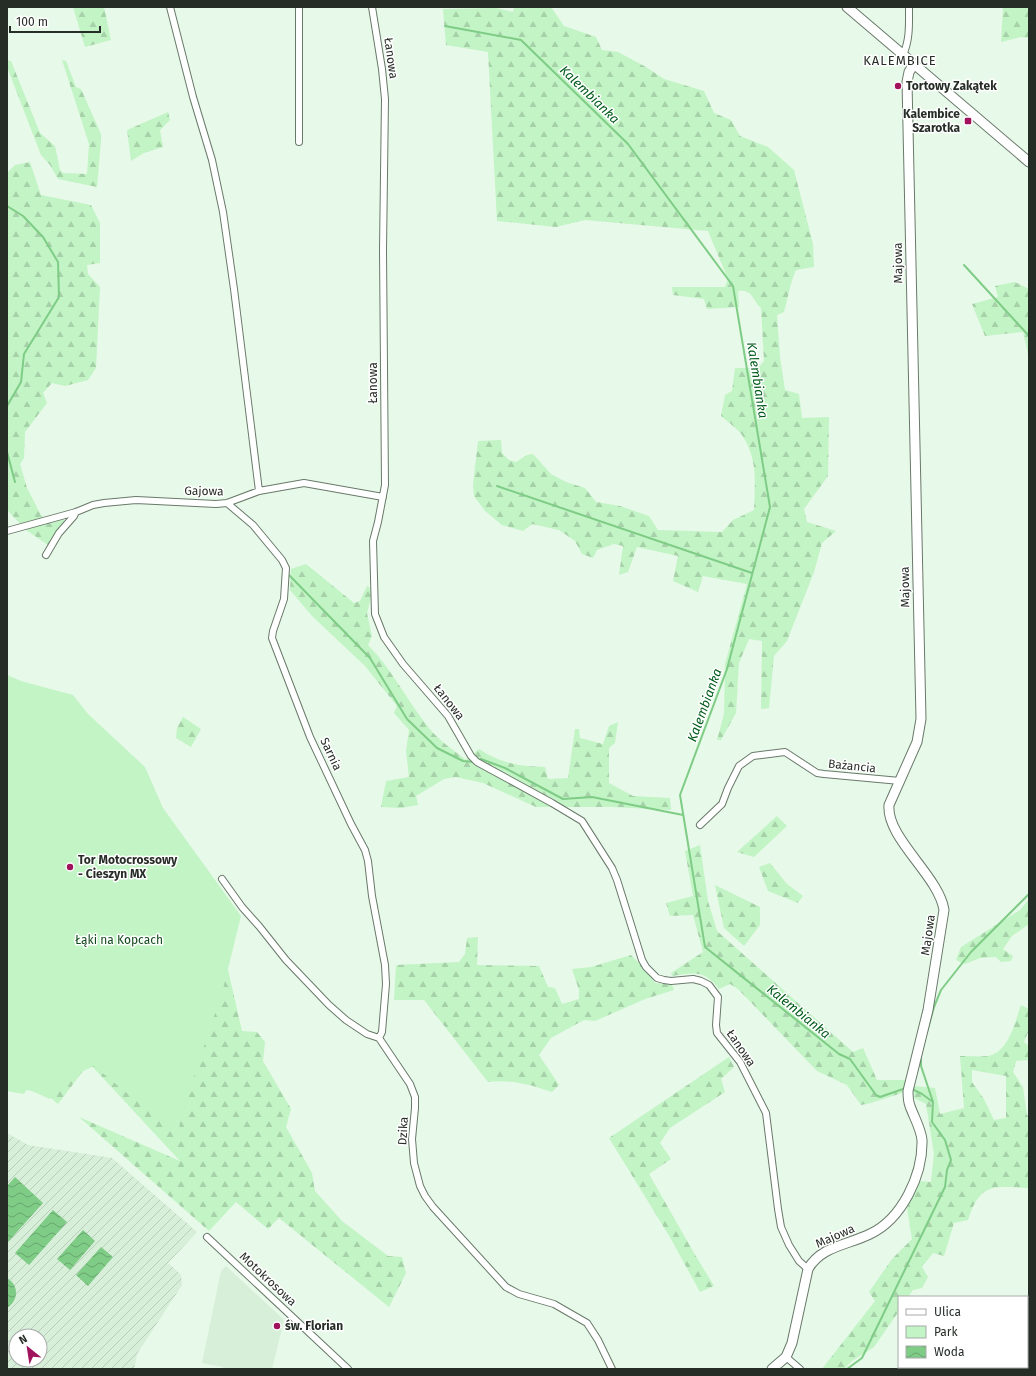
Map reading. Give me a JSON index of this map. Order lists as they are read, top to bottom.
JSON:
{
  "streets": {
    "street": [
      "Łanowa",
      "Majowa",
      "Gajowa",
      "Sarnia",
      "Bażancia",
      "Dzika",
      "Motokrosowa"
    ]
  },
  "crossings": [
    ["Łanowa", "Majowa"],
    ["Łanowa", "Gajowa"],
    ["Majowa", "Bażancia"],
    ["Gajowa", "Sarnia"],
    ["Sarnia", "Dzika"]
  ],
  "districts": ["KALEMBICE"],
  "water": ["Kalembianka"],
  "parks": ["Łąki na Kopcach"],
  "places": {
    "other": ["Tortowy Zakątek", "Tor Motocrossowy - Cieszyn MX", "św. Florian"],
    "transit": ["Kalembice Szarotka"]
  },
  "legend": ["Ulica", "Park", "Woda"],
  "scale_bar": "100 m",
  "north": "top left"
}
